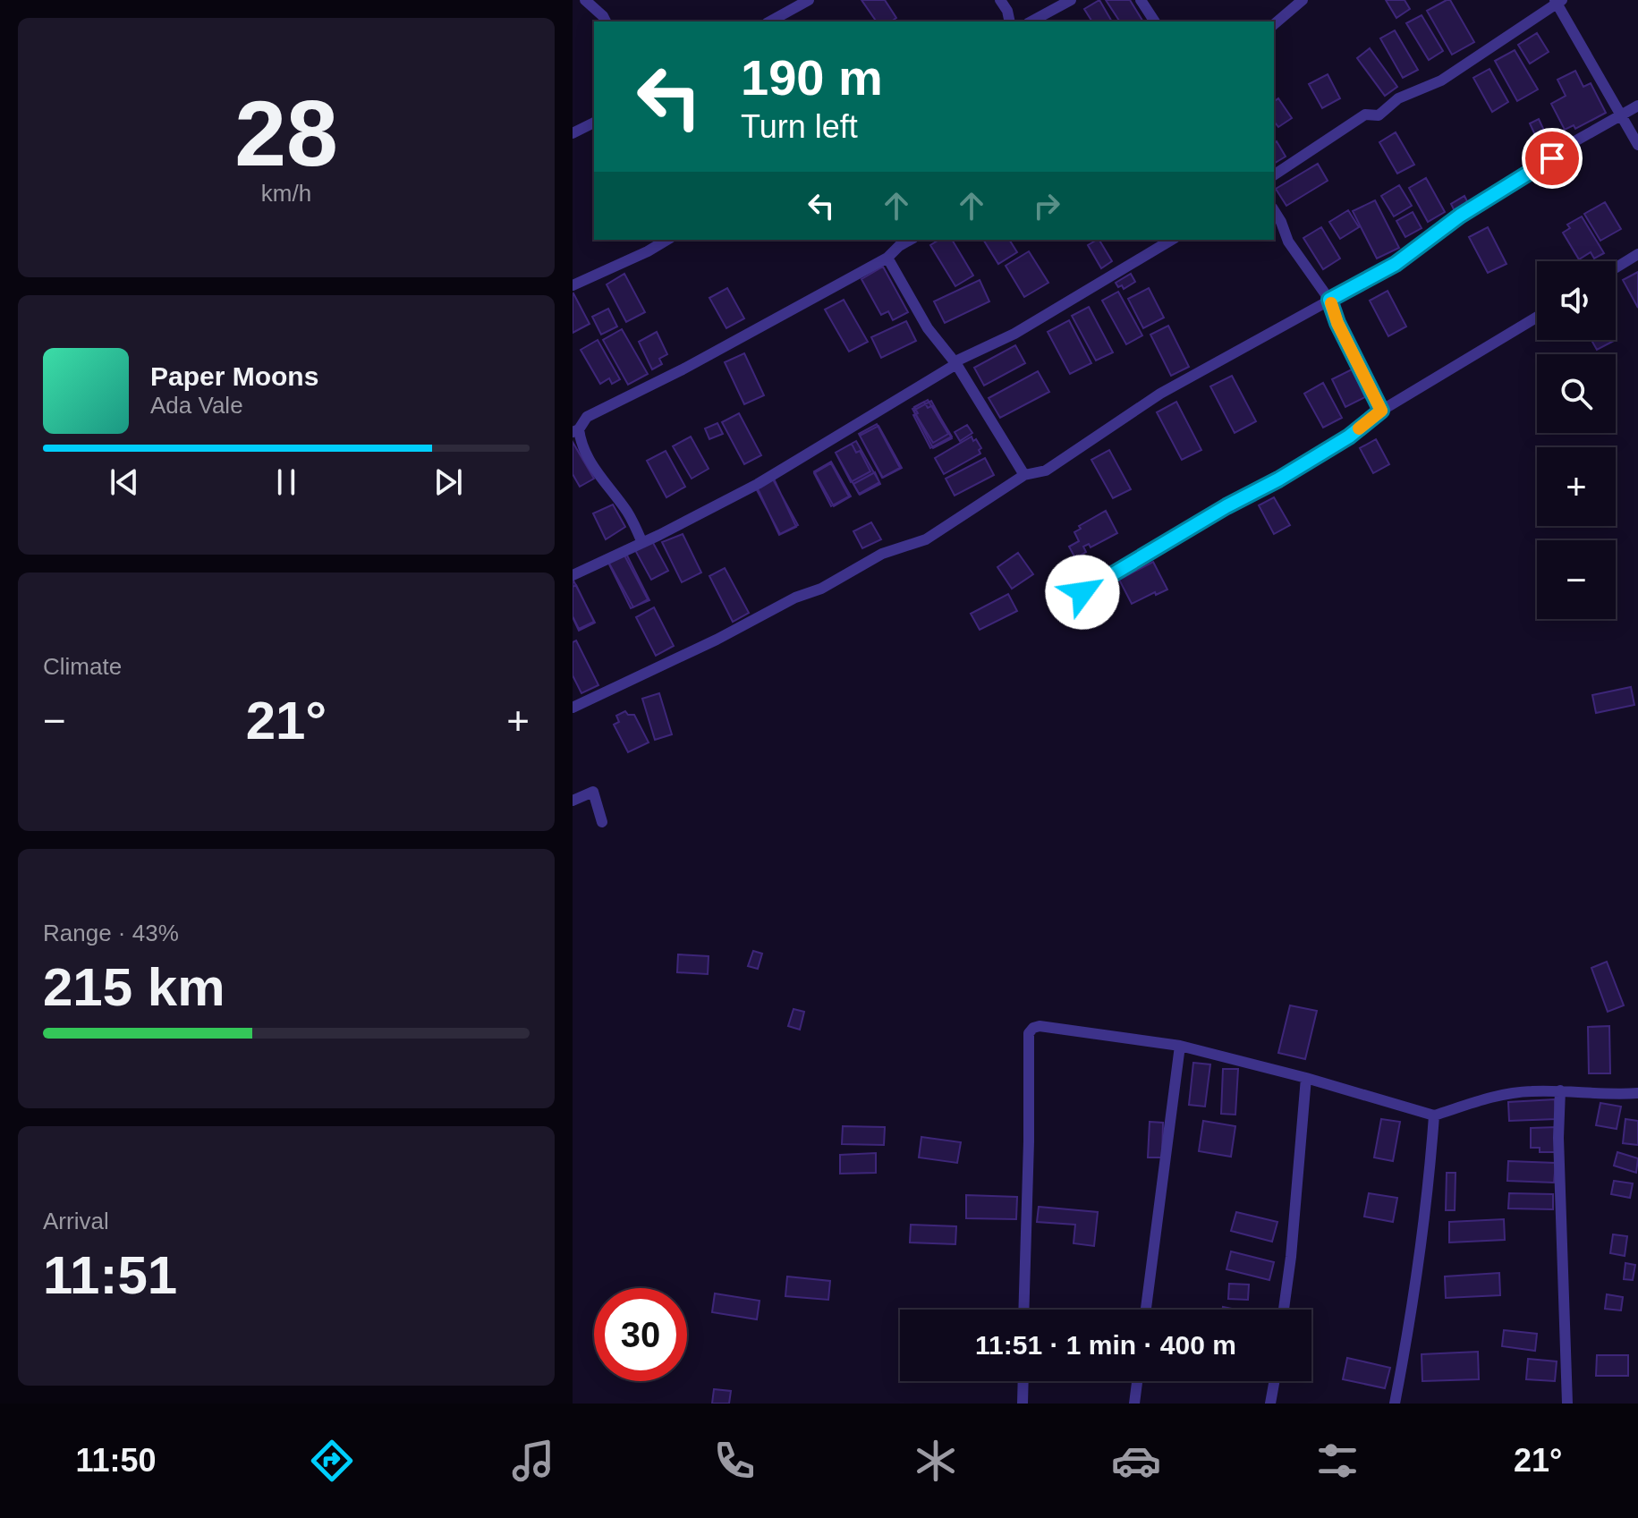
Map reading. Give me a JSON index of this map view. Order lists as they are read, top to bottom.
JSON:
{
  "page": {
    "tile": [
      ["28", "km/h"],
      "Climate",
      ["Range · 43%", "215 km"],
      ["Arrival", "11:51"]
    ],
    "turn": ["190 m", "Turn left"],
    "map_buttons": ["+", "−"],
    "song": ["Paper Moons", "Ada Vale"],
    "heat": ["−", "21°", "+"],
    "limit": "30",
    "trip": "11:51 · 1 min · 400 m",
    "tabs": ["11:50", "21°"]
  }
}
